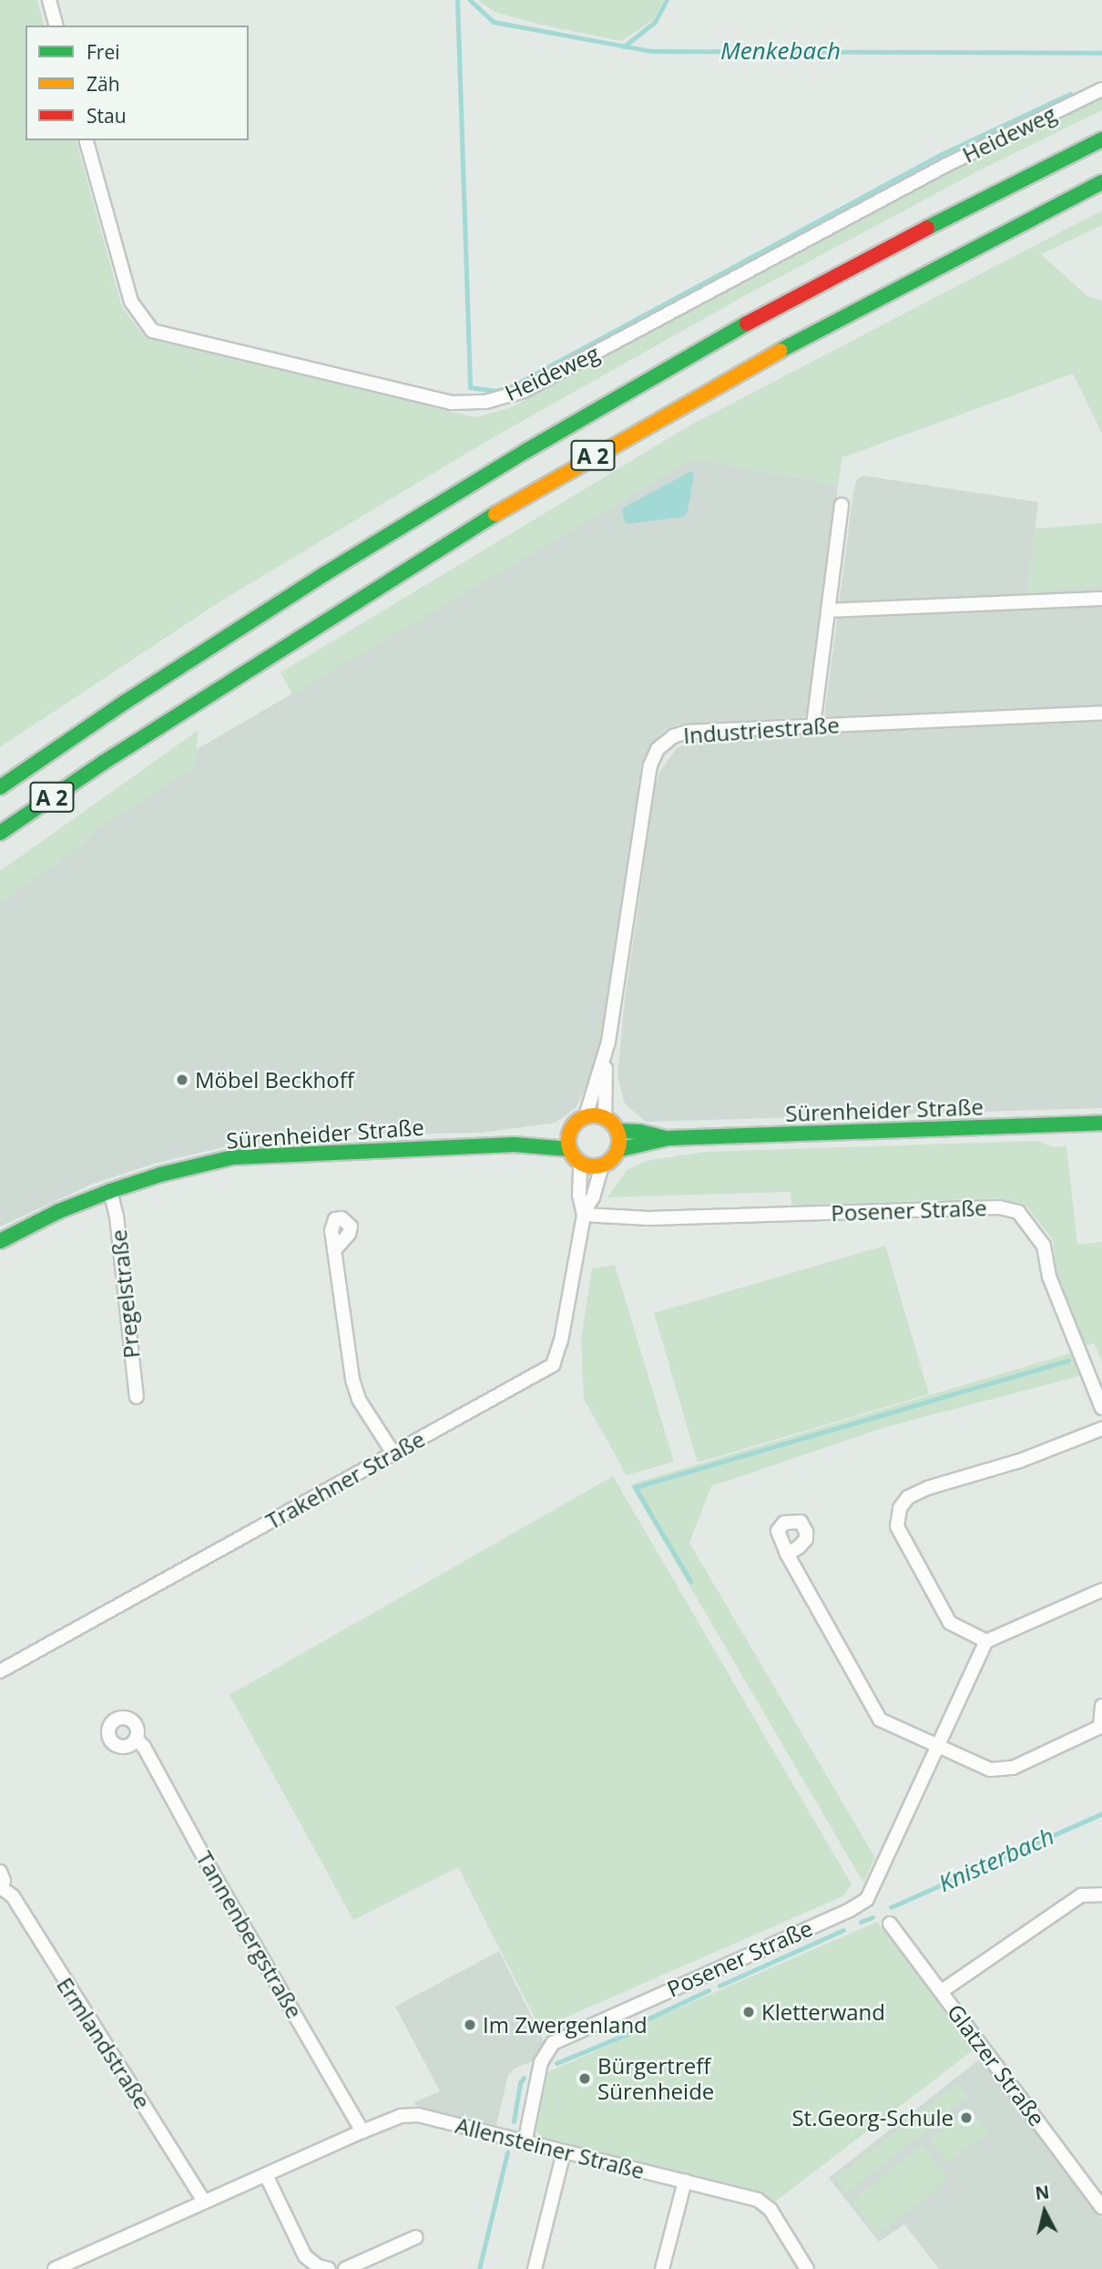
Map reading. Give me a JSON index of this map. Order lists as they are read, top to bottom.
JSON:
{
  "streets": {
    "main road": ["A 2", "Sürenheider Straße"],
    "street": [
      "Heideweg",
      "Industriestraße",
      "Posener Straße",
      "Pregelstraße",
      "Trakehner Straße",
      "Tannenbergstraße",
      "Ermlandstraße",
      "Glatzer Straße",
      "Allensteiner Straße"
    ]
  },
  "crossings": [
    ["Industriestraße", "Sürenheider Straße"],
    ["Industriestraße", "Trakehner Straße"],
    ["Sürenheider Straße", "Pregelstraße"],
    ["Sürenheider Straße", "Trakehner Straße"],
    ["Posener Straße", "Trakehner Straße"],
    ["Posener Straße", "Allensteiner Straße"],
    ["Tannenbergstraße", "Allensteiner Straße"],
    ["Ermlandstraße", "Allensteiner Straße"]
  ],
  "water": ["Menkebach", "Knisterbach"],
  "places": [
    "Möbel Beckhoff",
    "Kletterwand",
    "Im Zwergenland",
    "Bürgertreff Sürenheide",
    "St.Georg-Schule"
  ],
  "legend": ["Frei", "Zäh", "Stau"],
  "north": "top"
}
